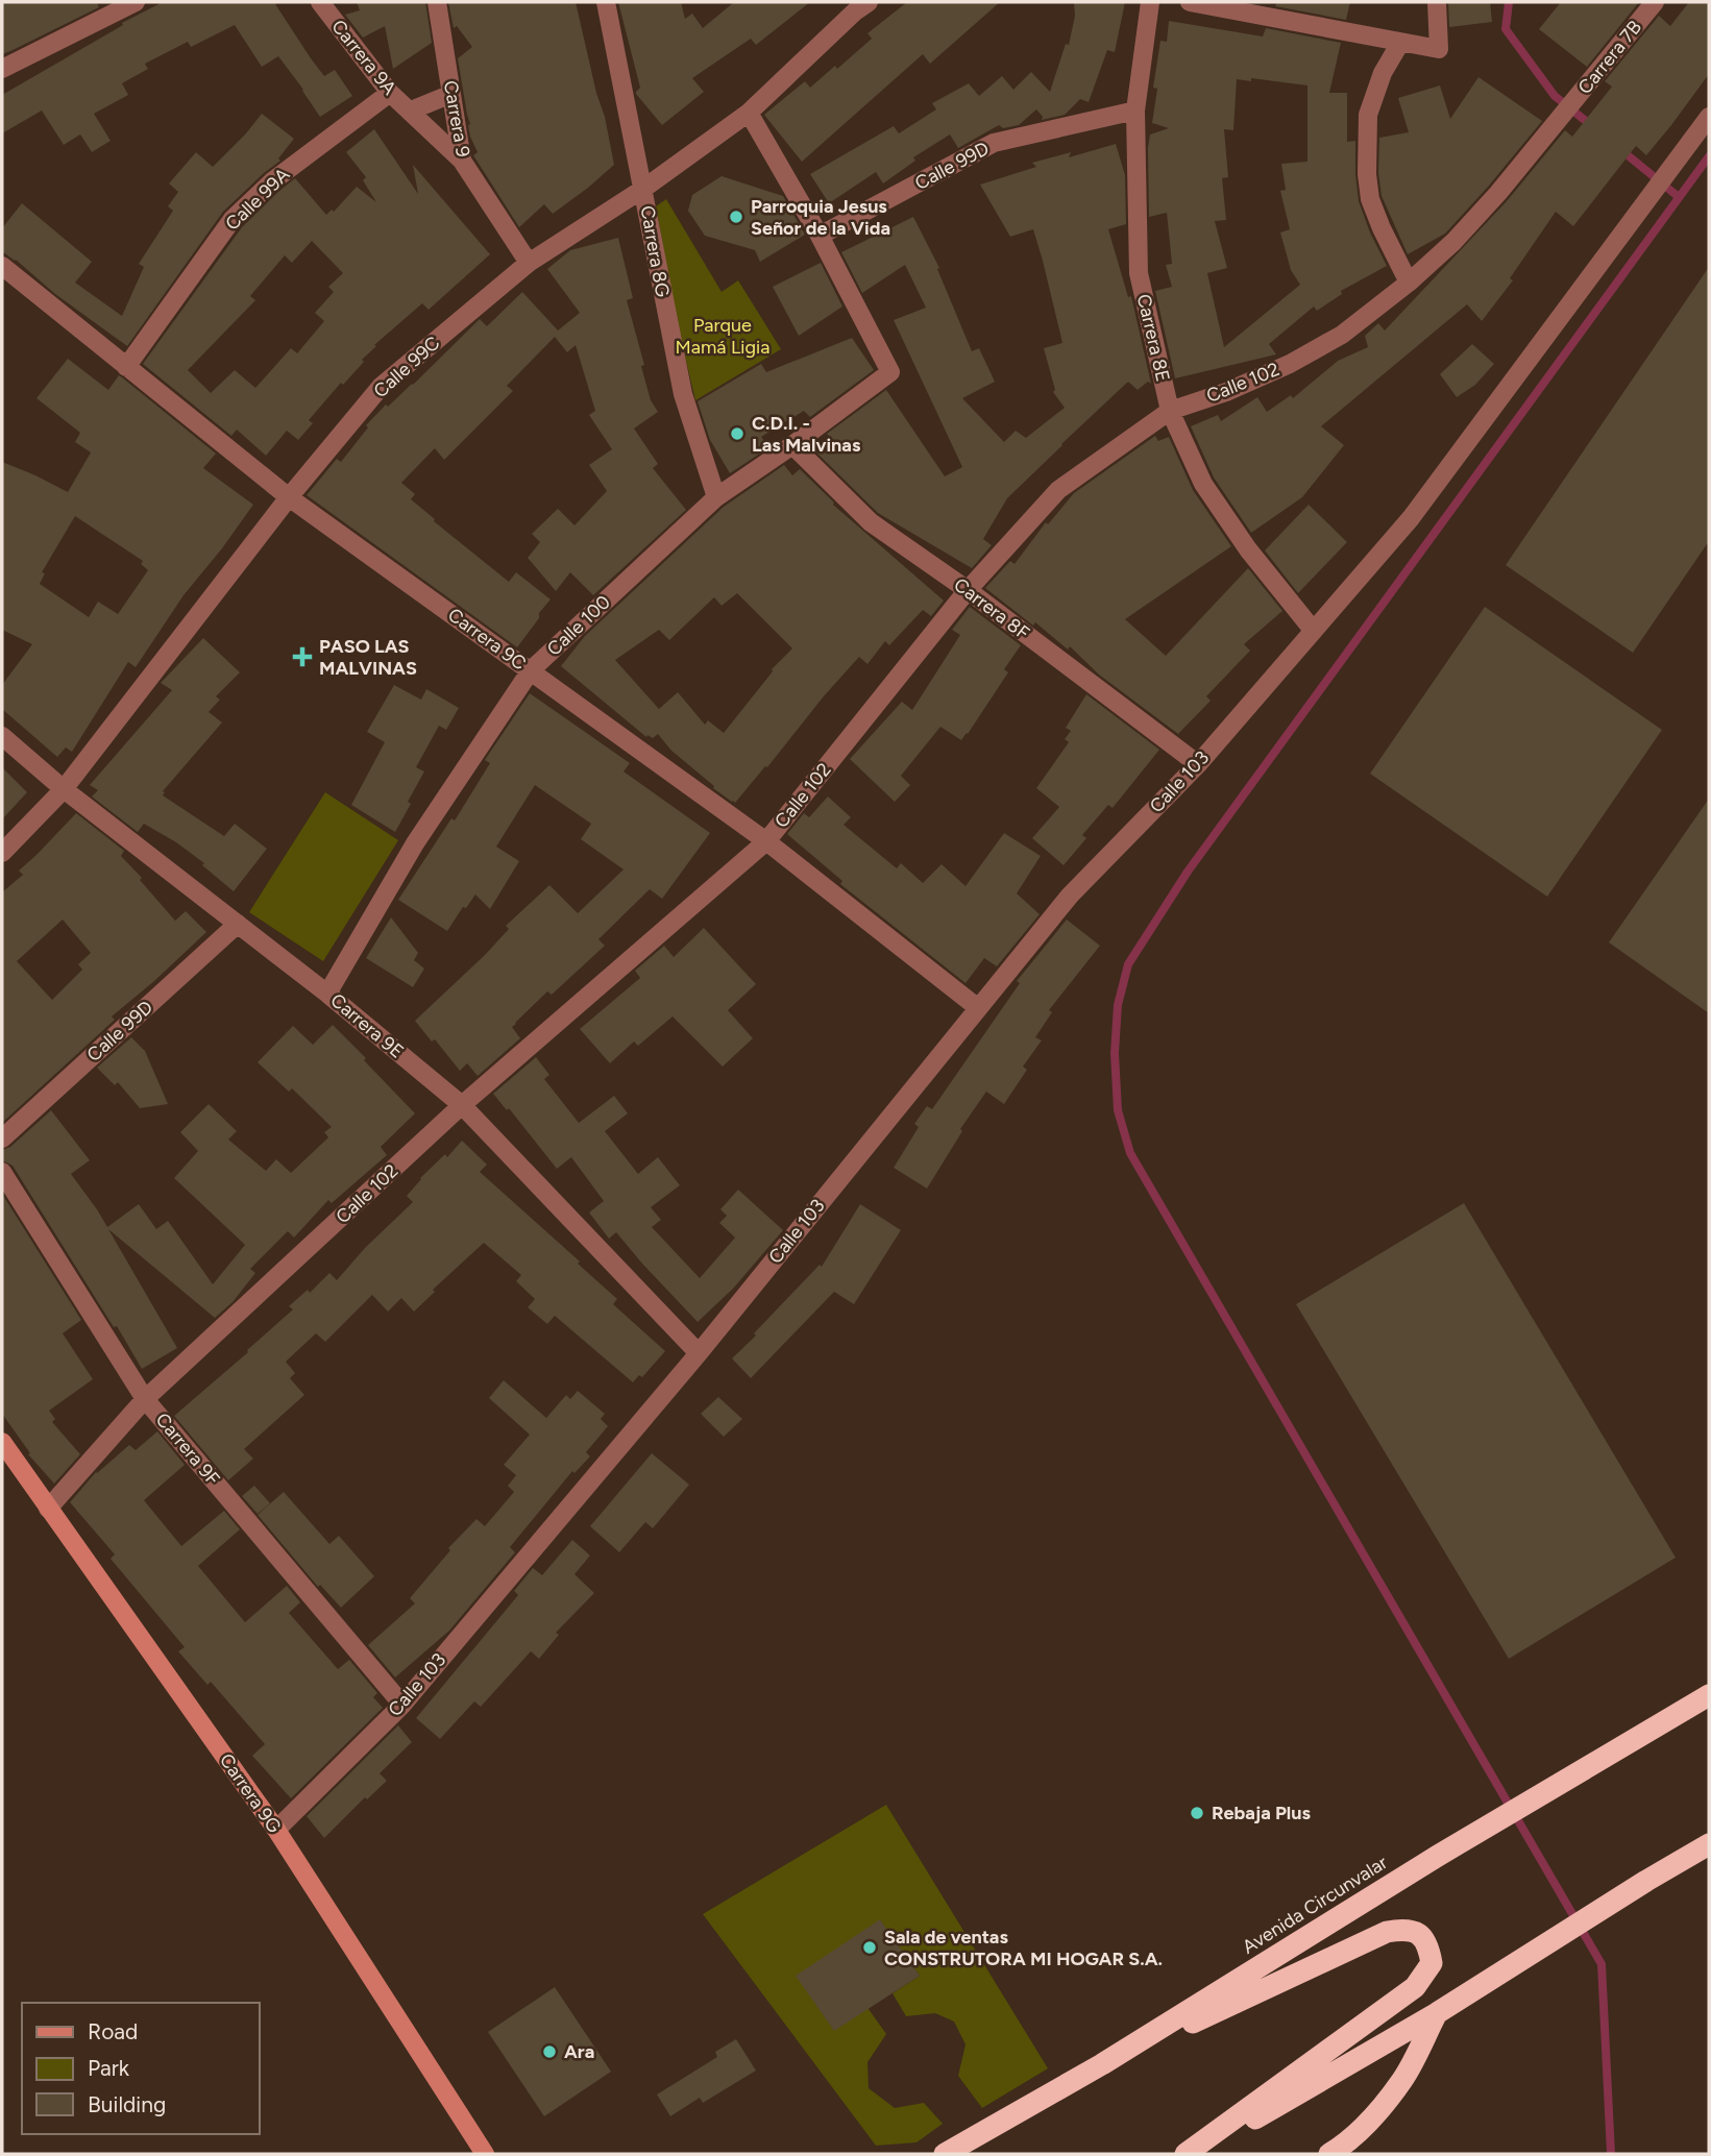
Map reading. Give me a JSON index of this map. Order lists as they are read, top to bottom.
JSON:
{
  "streets": {
    "highway": ["Avenida Circunvalar"],
    "street": [
      "Carrera 9A",
      "Carrera 7B",
      "Carrera 9",
      "Calle 99D",
      "Calle 99A",
      "Carrera 8G",
      "Carrera 8E",
      "Calle 99C",
      "Calle 102",
      "Carrera 8F",
      "Calle 100",
      "Carrera 9C",
      "Calle 103",
      "Carrera 9E",
      "Carrera 9F",
      "Carrera 9G"
    ]
  },
  "crossings": [
    ["Carrera 9A", "Carrera 9"],
    ["Carrera 9A", "Calle 99A"],
    ["Carrera 7B", "Calle 102"],
    ["Carrera 9", "Calle 99C"],
    ["Calle 99D", "Carrera 8E"],
    ["Calle 99D", "Calle 100"],
    ["Calle 99D", "Carrera 9E"],
    ["Calle 99A", "Carrera 9C"],
    ["Carrera 8G", "Calle 99C"],
    ["Carrera 8G", "Calle 100"],
    ["Carrera 8E", "Calle 102"],
    ["Carrera 8E", "Calle 103"],
    ["Calle 99C", "Carrera 9C"],
    ["Calle 99C", "Carrera 9E"],
    ["Calle 102", "Carrera 8F"],
    ["Calle 102", "Carrera 9C"],
    ["Calle 102", "Carrera 9E"],
    ["Calle 102", "Carrera 9F"],
    ["Calle 102", "Carrera 9G"],
    ["Carrera 8F", "Calle 100"],
    ["Carrera 8F", "Calle 103"],
    ["Calle 100", "Carrera 9C"],
    ["Calle 100", "Carrera 9E"],
    ["Carrera 9C", "Calle 103"],
    ["Calle 103", "Carrera 9E"],
    ["Calle 103", "Carrera 9F"],
    ["Calle 103", "Carrera 9G"]
  ],
  "parks": ["Parque Mamá Ligia"],
  "places": {
    "other": [
      "Parroquia Jesus Señor de la Vida",
      "C.D.I. - Las Malvinas",
      "Rebaja Plus",
      "Sala de ventas CONSTRUTORA MI HOGAR S.A.",
      "Ara"
    ],
    "health": ["PASO LAS MALVINAS"]
  },
  "legend": ["Road", "Park", "Building"]
}
